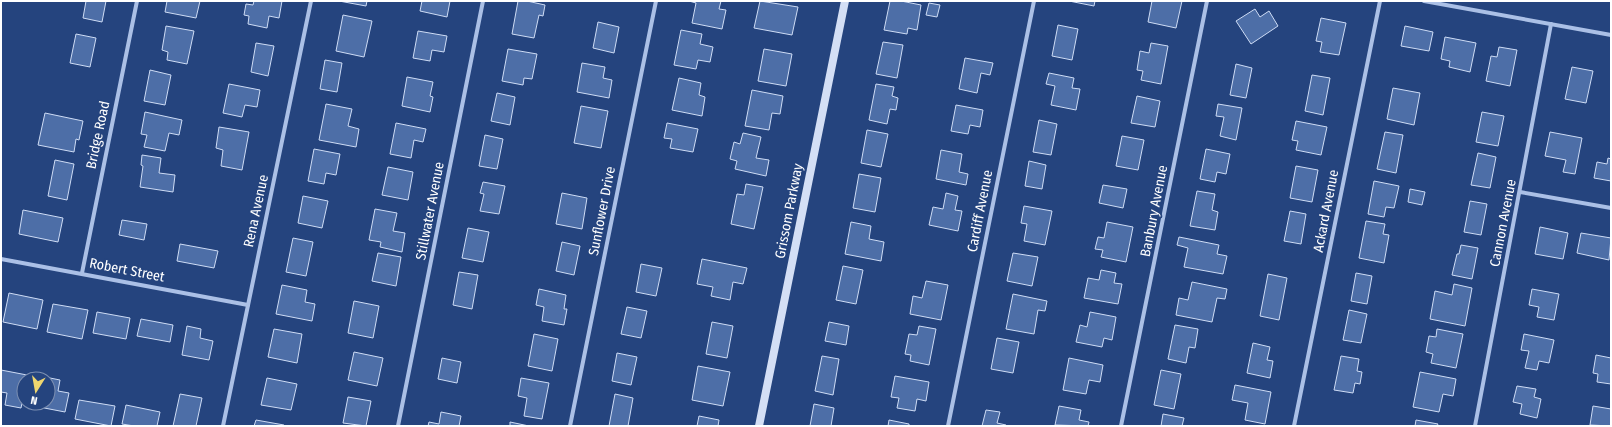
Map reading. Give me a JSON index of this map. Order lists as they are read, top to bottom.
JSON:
{
  "streets": {
    "main road": ["Grissom Parkway"],
    "street": [
      "Bridge Road",
      "Rena Avenue",
      "Stillwater Avenue",
      "Sunflower Drive",
      "Cardiff Avenue",
      "Banbury Avenue",
      "Ackard Avenue",
      "Cannon Avenue",
      "Robert Street"
    ]
  },
  "crossings": [
    ["Bridge Road", "Robert Street"],
    ["Rena Avenue", "Robert Street"]
  ],
  "north": "bottom"
}
